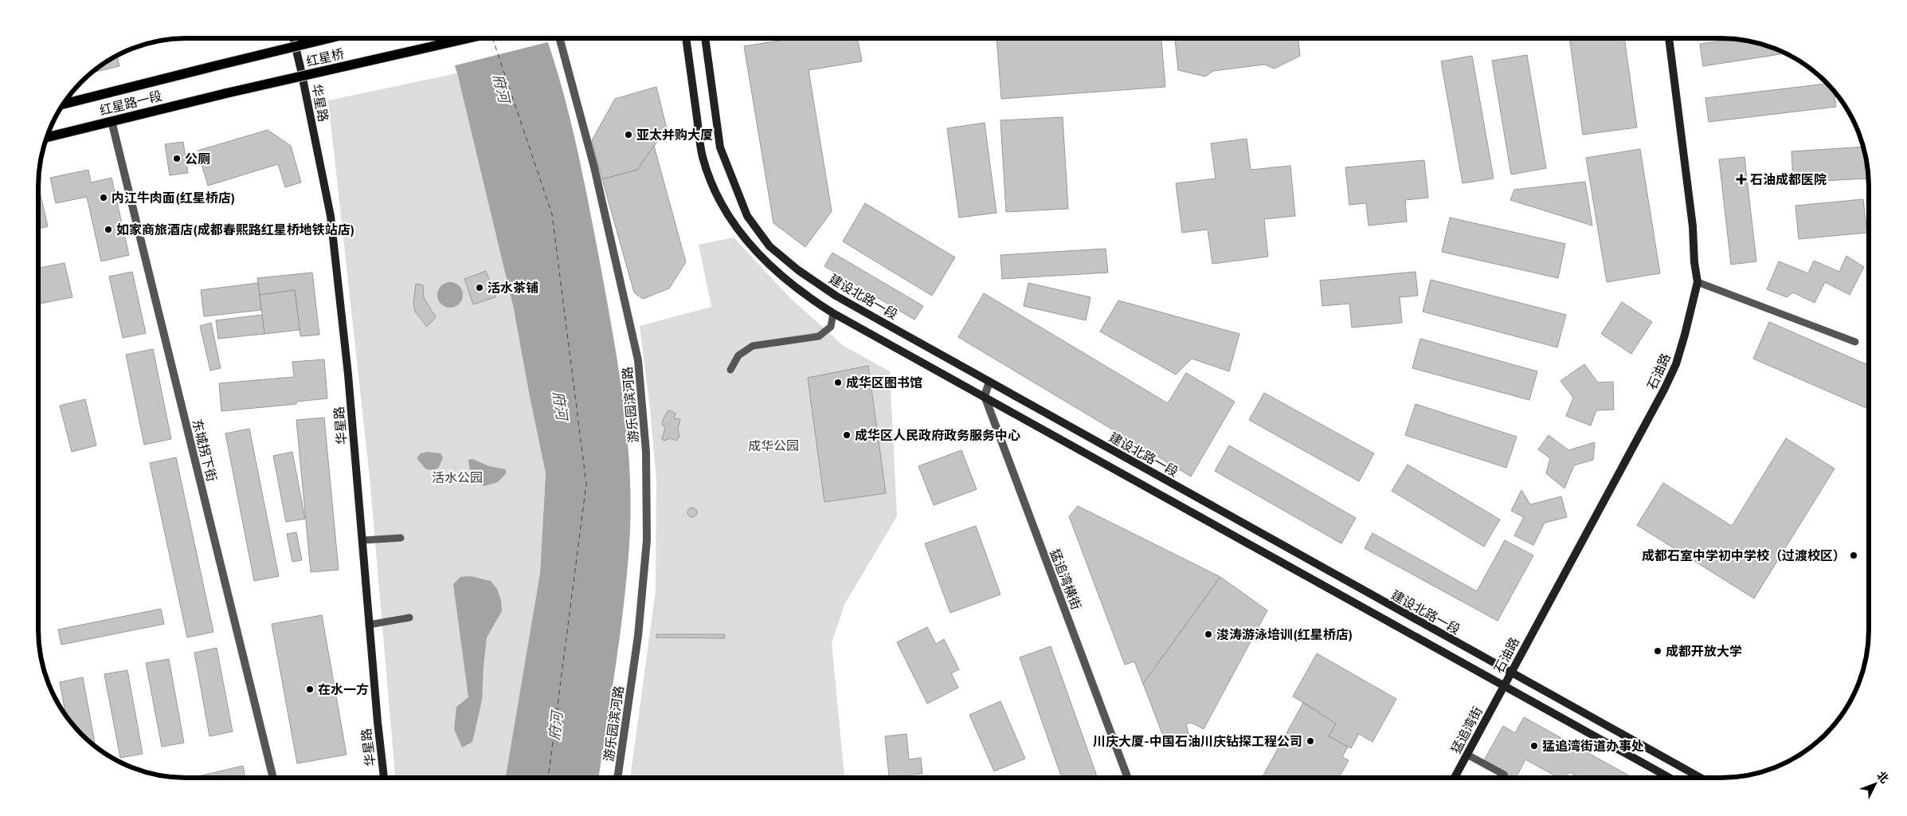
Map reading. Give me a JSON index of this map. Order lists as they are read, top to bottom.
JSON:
{
  "streets": {
    "main road": [
      "红星桥",
      "红星路一段",
      "华星路",
      "建设北路一段",
      "石油路",
      "猛追湾街"
    ],
    "street": ["游乐园滨河路", "东城拐下街", "猛追湾横街"]
  },
  "crossings": [
    ["红星桥", "红星路一段"],
    ["红星路一段", "东城拐下街"],
    ["建设北路一段", "石油路"],
    ["建设北路一段", "猛追湾横街"],
    ["建设北路一段", "猛追湾街"],
    ["石油路", "猛追湾街"]
  ],
  "water": ["府河"],
  "parks": ["成华公园", "活水公园"],
  "places": {
    "other": [
      "亚太并购大厦",
      "公厕",
      "内江牛肉面(红星桥店)",
      "如家商旅酒店(成都春熙路红星桥地铁站店)",
      "活水茶铺",
      "成华区图书馆",
      "成华区人民政府政务服务中心",
      "成都石室中学初中学校（过渡校区）",
      "浚涛游泳培训(红星桥店)",
      "成都开放大学",
      "在水一方",
      "川庆大厦-中国石油川庆钻探工程公司",
      "猛追湾街道办事处"
    ],
    "health": ["石油成都医院"]
  },
  "north": "top right"
}
